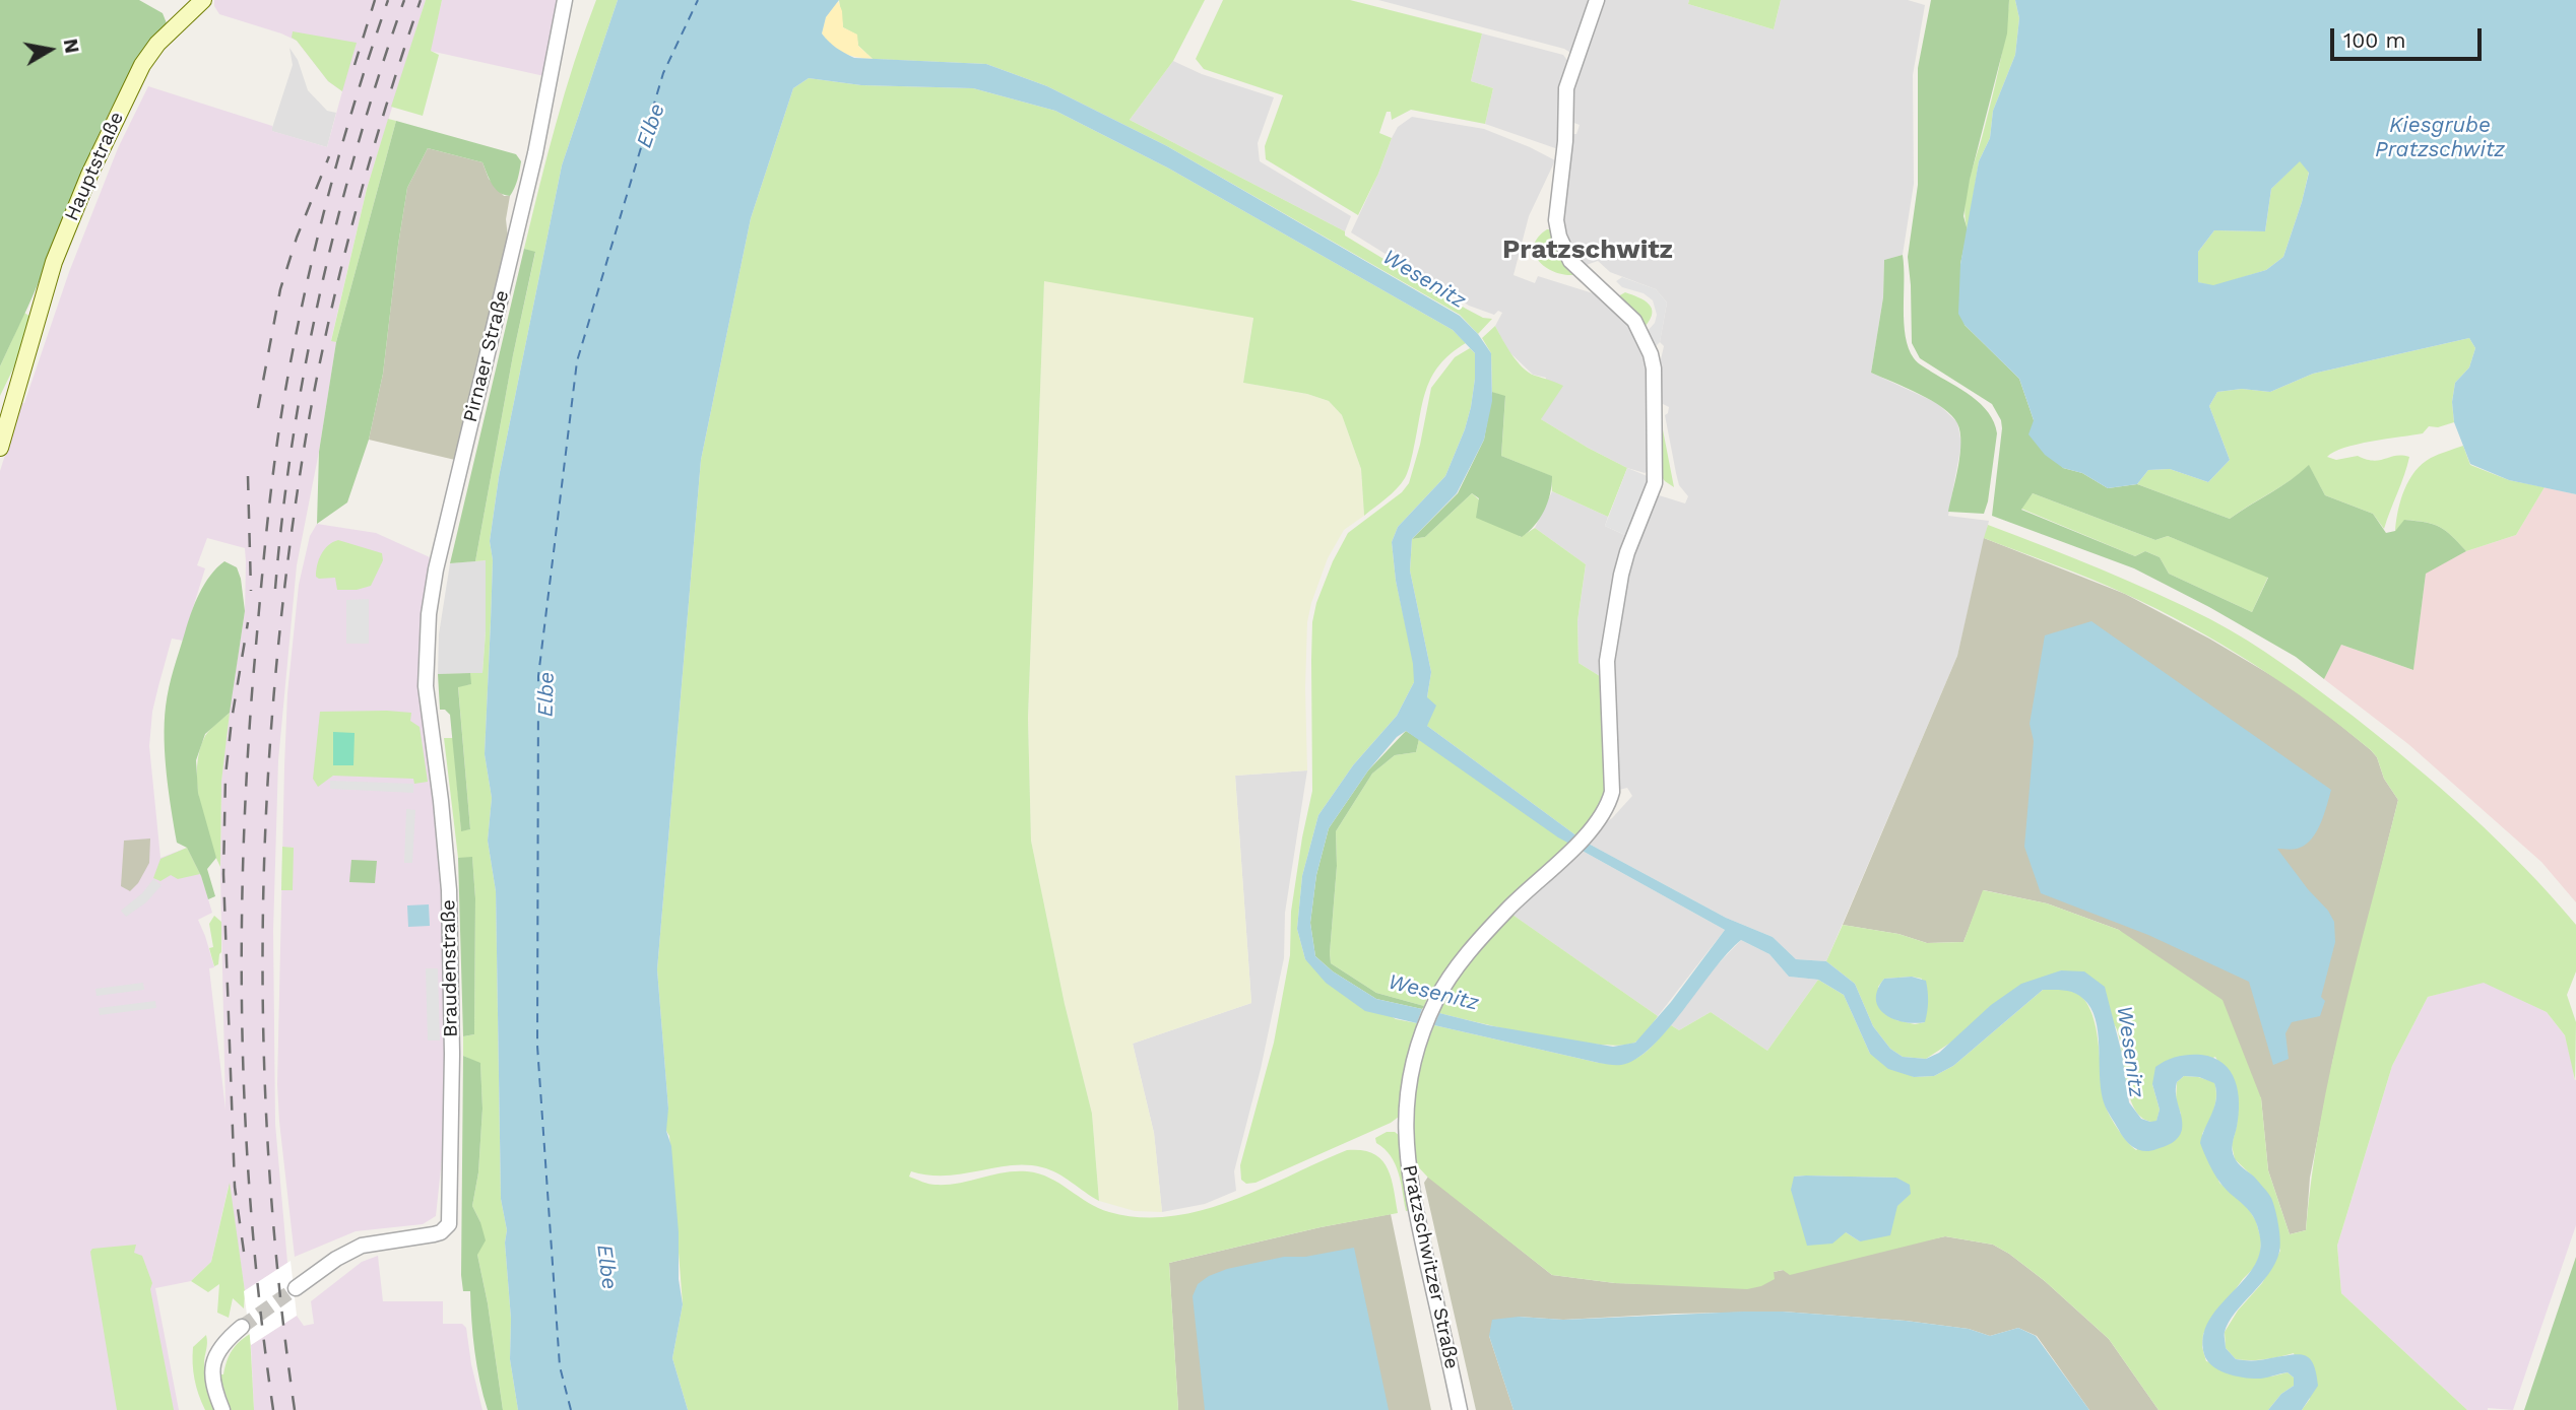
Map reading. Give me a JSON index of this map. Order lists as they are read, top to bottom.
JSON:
{
  "streets": {
    "main road": ["Hauptstraße"],
    "street": ["Pirnaer Straße", "Braudenstraße", "Pratzschwitzer Straße"]
  },
  "crossings": [
    ["Pirnaer Straße", "Braudenstraße"]
  ],
  "districts": ["Pratzschwitz"],
  "water": ["Elbe", "Kiesgrube Pratzschwitz", "Wesenitz"],
  "scale_bar": "100 m",
  "north": "right"
}
